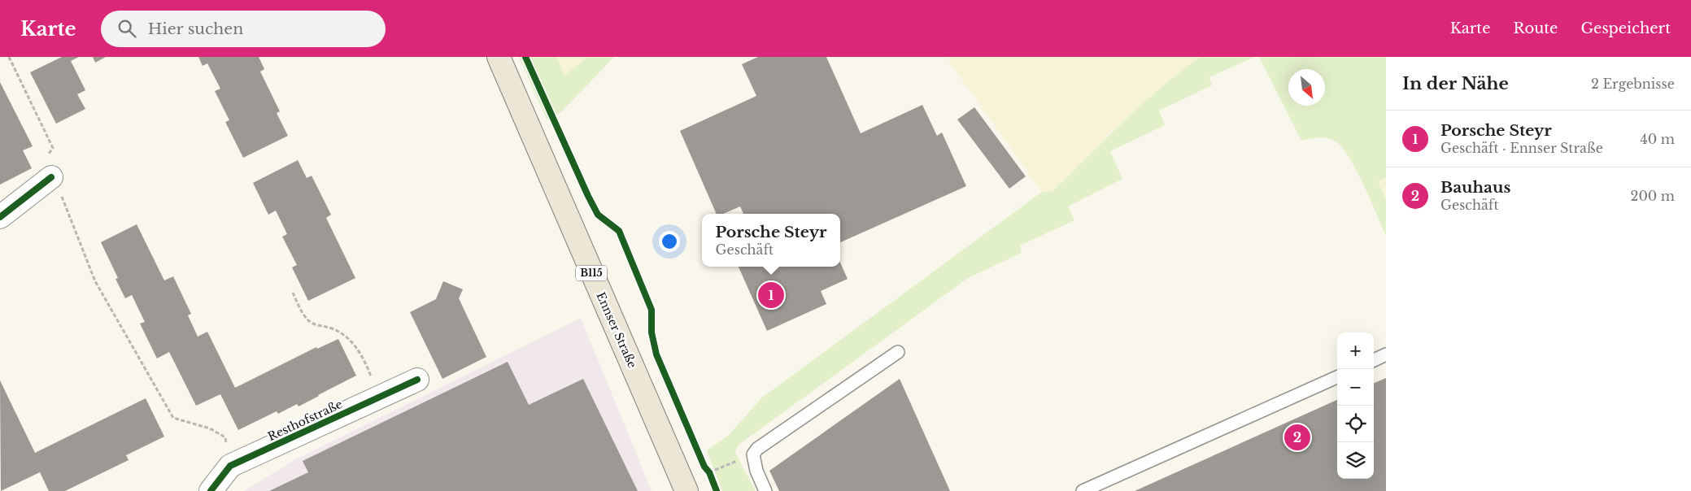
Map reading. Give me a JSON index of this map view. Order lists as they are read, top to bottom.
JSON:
{
  "streets": {
    "main road": ["B115", "Ennser Straße"],
    "street": ["Resthofstraße"]
  },
  "north": "bottom right",
  "page": {
    "header": "Karte",
    "search": "Hier suchen",
    "nav": ["Karte", "Route", "Gespeichert"],
    "heading": ["In der Nähe", "2 Ergebnisse"],
    "list": [
      {
        "mark": "1",
        "name": "Porsche Steyr",
        "note": "Geschäft · Ennser Straße",
        "value": "40 m"
      },
      {
        "mark": "2",
        "name": "Bauhaus",
        "note": "Geschäft",
        "value": "200 m"
      }
    ],
    "popup": ["Porsche Steyr", "Geschäft"],
    "pins": ["1", "2"],
    "map_buttons": ["+", "−"]
  }
}
